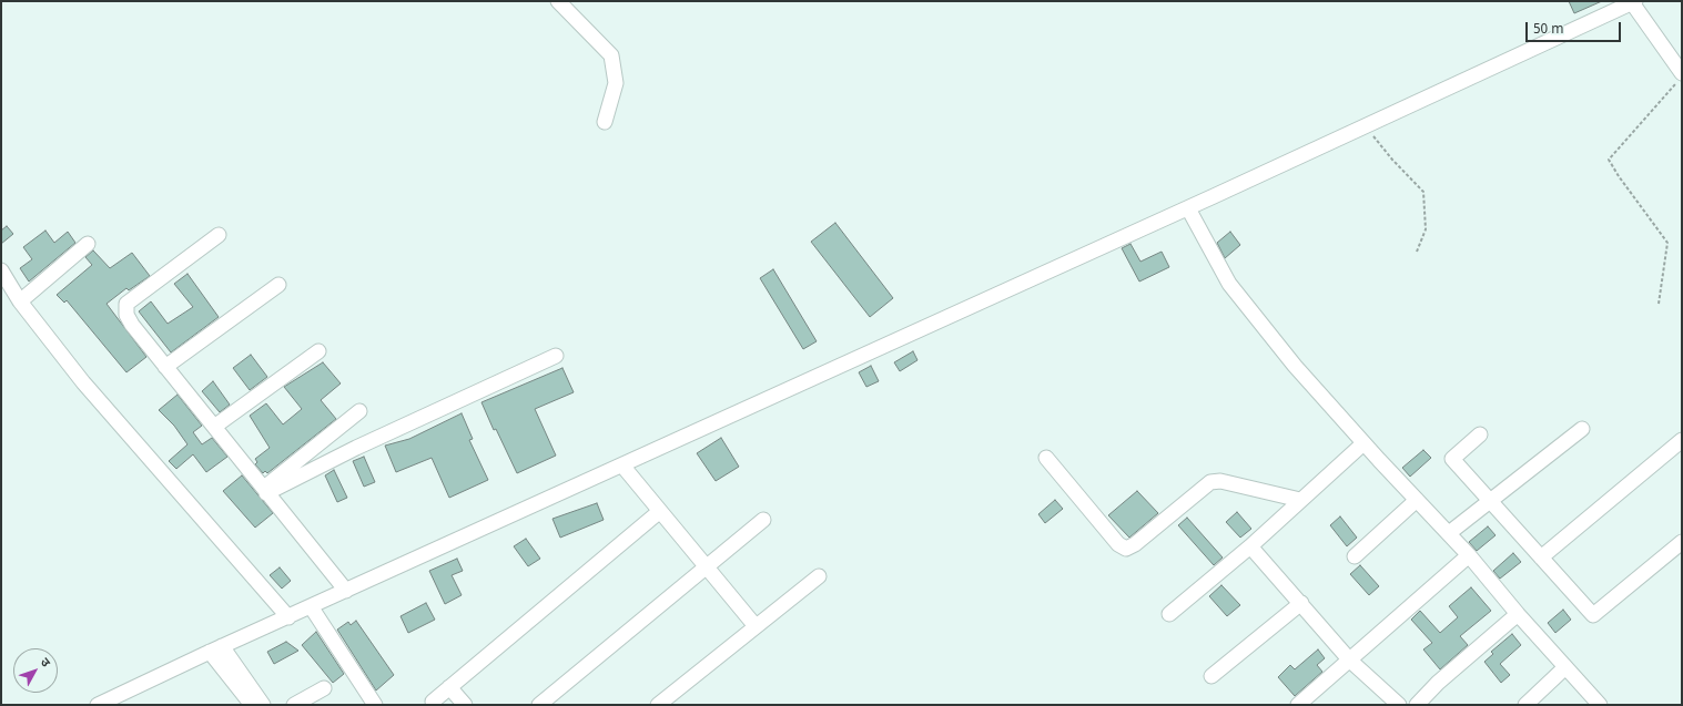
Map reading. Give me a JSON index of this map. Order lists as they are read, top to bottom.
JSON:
{
  "scale_bar": "50 m",
  "north": "top right"
}
